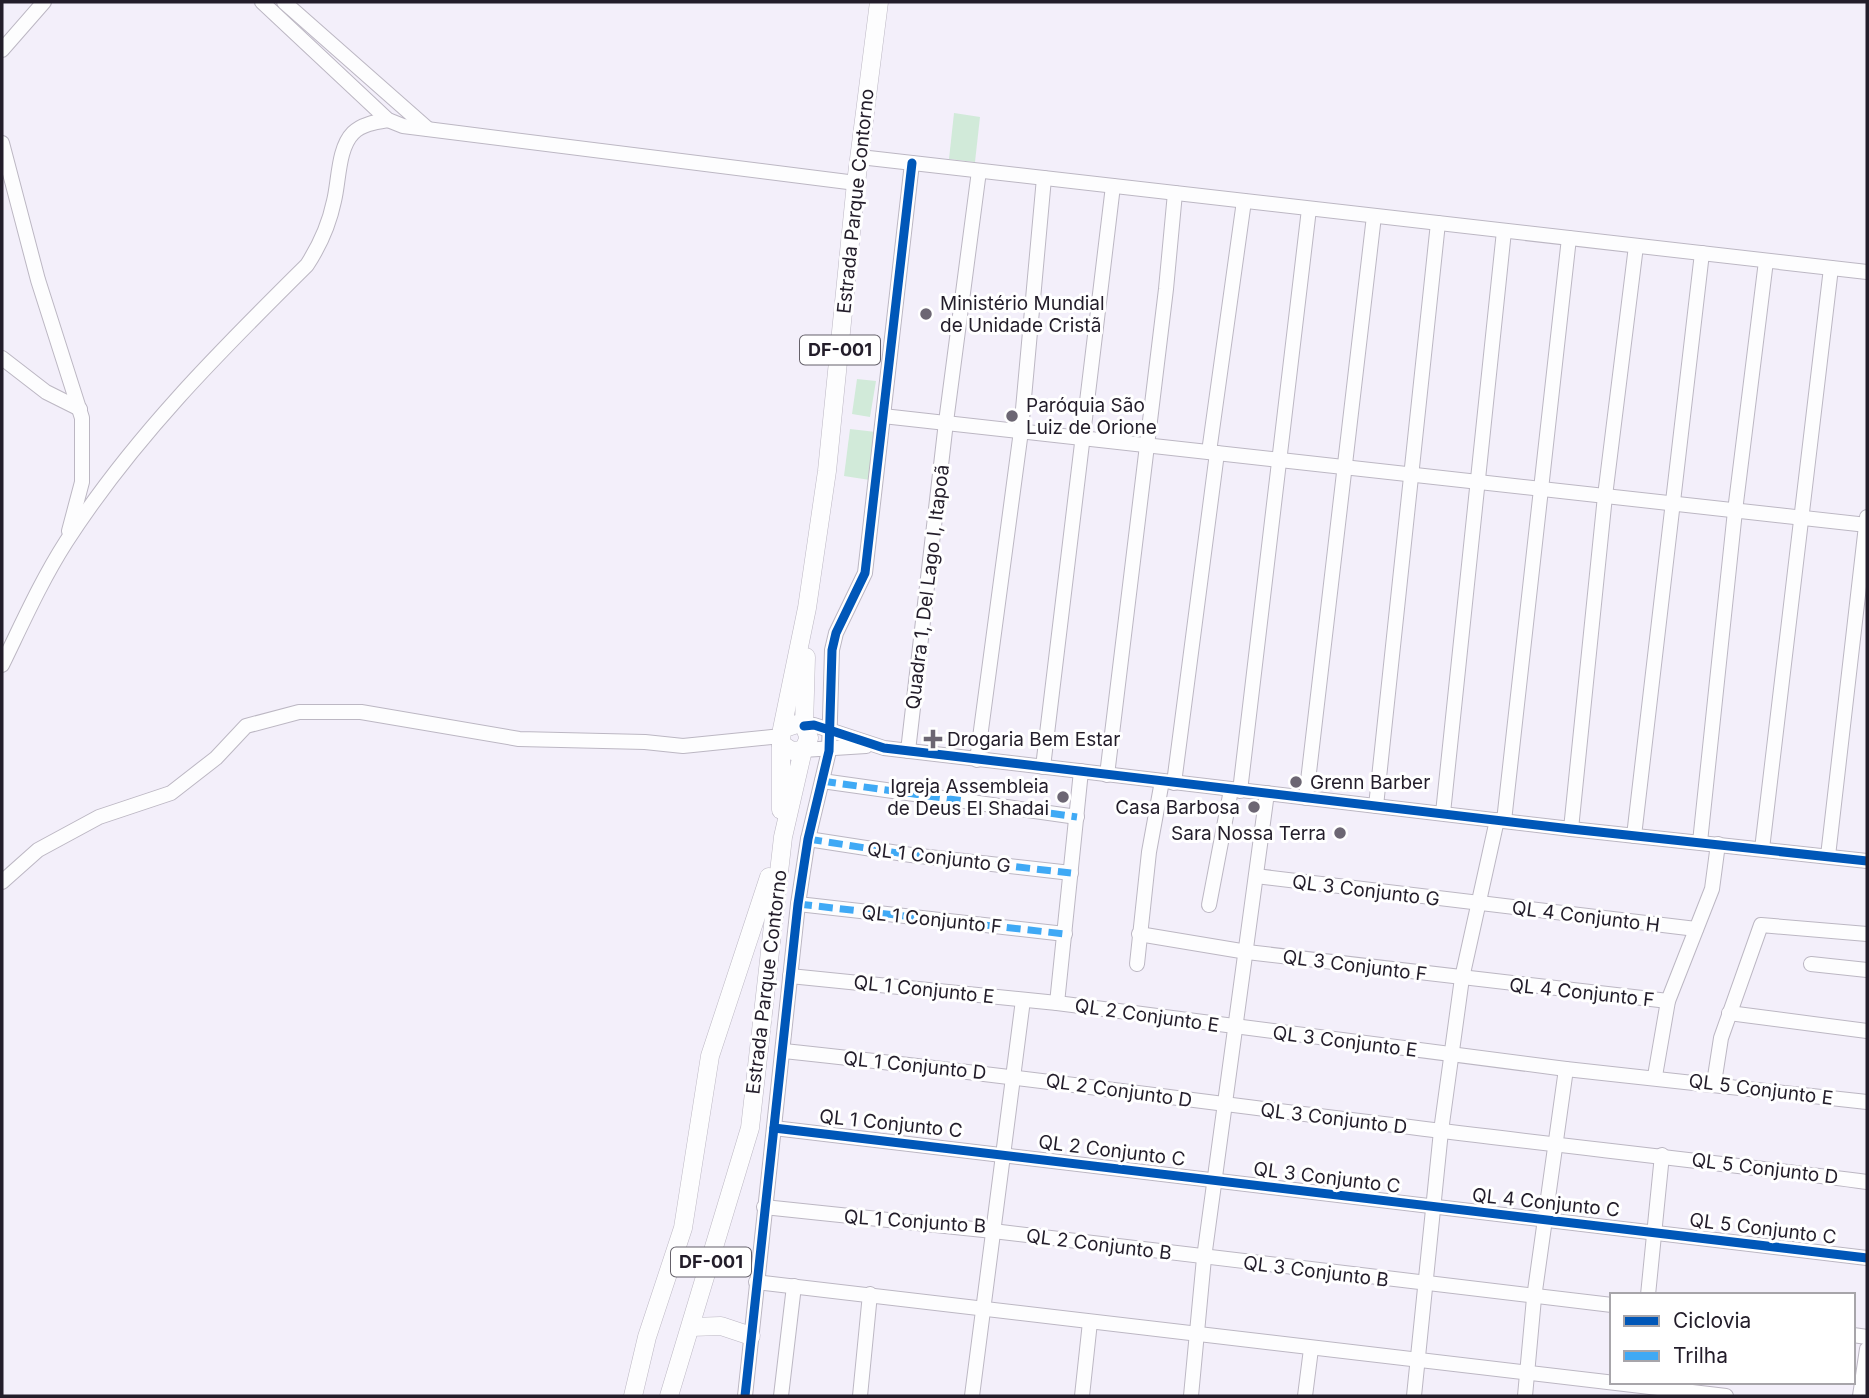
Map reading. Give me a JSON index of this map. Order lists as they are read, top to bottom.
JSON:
{
  "streets": {
    "main road": ["Estrada Parque Contorno", "DF-001"],
    "street": [
      "Quadra 1, Del Lago I, Itapoã",
      "QL 1 Conjunto G",
      "QL 3 Conjunto G",
      "QL 4 Conjunto H",
      "QL 1 Conjunto F",
      "QL 3 Conjunto F",
      "QL 1 Conjunto E",
      "QL 4 Conjunto F",
      "QL 2 Conjunto E",
      "QL 3 Conjunto E",
      "QL 1 Conjunto D",
      "QL 5 Conjunto E",
      "QL 2 Conjunto D",
      "QL 3 Conjunto D",
      "QL 1 Conjunto C",
      "QL 2 Conjunto C",
      "QL 5 Conjunto D",
      "QL 3 Conjunto C",
      "QL 4 Conjunto C",
      "QL 1 Conjunto B",
      "QL 5 Conjunto C",
      "QL 2 Conjunto B",
      "QL 3 Conjunto B"
    ]
  },
  "crossings": [
    ["Estrada Parque Contorno", "DF-001"],
    ["QL 3 Conjunto G", "QL 4 Conjunto H"],
    ["QL 3 Conjunto F", "QL 4 Conjunto F"],
    ["QL 1 Conjunto E", "QL 2 Conjunto E"],
    ["QL 1 Conjunto E", "QL 1 Conjunto D"],
    ["QL 4 Conjunto F", "QL 5 Conjunto E"],
    ["QL 2 Conjunto E", "QL 3 Conjunto E"],
    ["QL 3 Conjunto E", "QL 5 Conjunto E"],
    ["QL 1 Conjunto D", "QL 2 Conjunto D"],
    ["QL 2 Conjunto D", "QL 3 Conjunto D"],
    ["QL 3 Conjunto D", "QL 5 Conjunto D"],
    ["QL 1 Conjunto C", "QL 2 Conjunto C"],
    ["QL 1 Conjunto C", "QL 1 Conjunto B"],
    ["QL 2 Conjunto C", "QL 3 Conjunto C"],
    ["QL 2 Conjunto C", "QL 1 Conjunto B"],
    ["QL 3 Conjunto C", "QL 4 Conjunto C"],
    ["QL 4 Conjunto C", "QL 5 Conjunto C"],
    ["QL 4 Conjunto C", "QL 3 Conjunto B"],
    ["QL 1 Conjunto B", "QL 2 Conjunto B"],
    ["QL 2 Conjunto B", "QL 3 Conjunto B"]
  ],
  "places": {
    "other": [
      "Ministério Mundial de Unidade Cristã",
      "Paróquia São Luiz de Orione",
      "Grenn Barber",
      "Igreja Assembleia de Deus El Shadai",
      "Casa Barbosa",
      "Sara Nossa Terra"
    ],
    "health": ["Drogaria Bem Estar"]
  },
  "legend": ["Ciclovia", "Trilha"]
}
